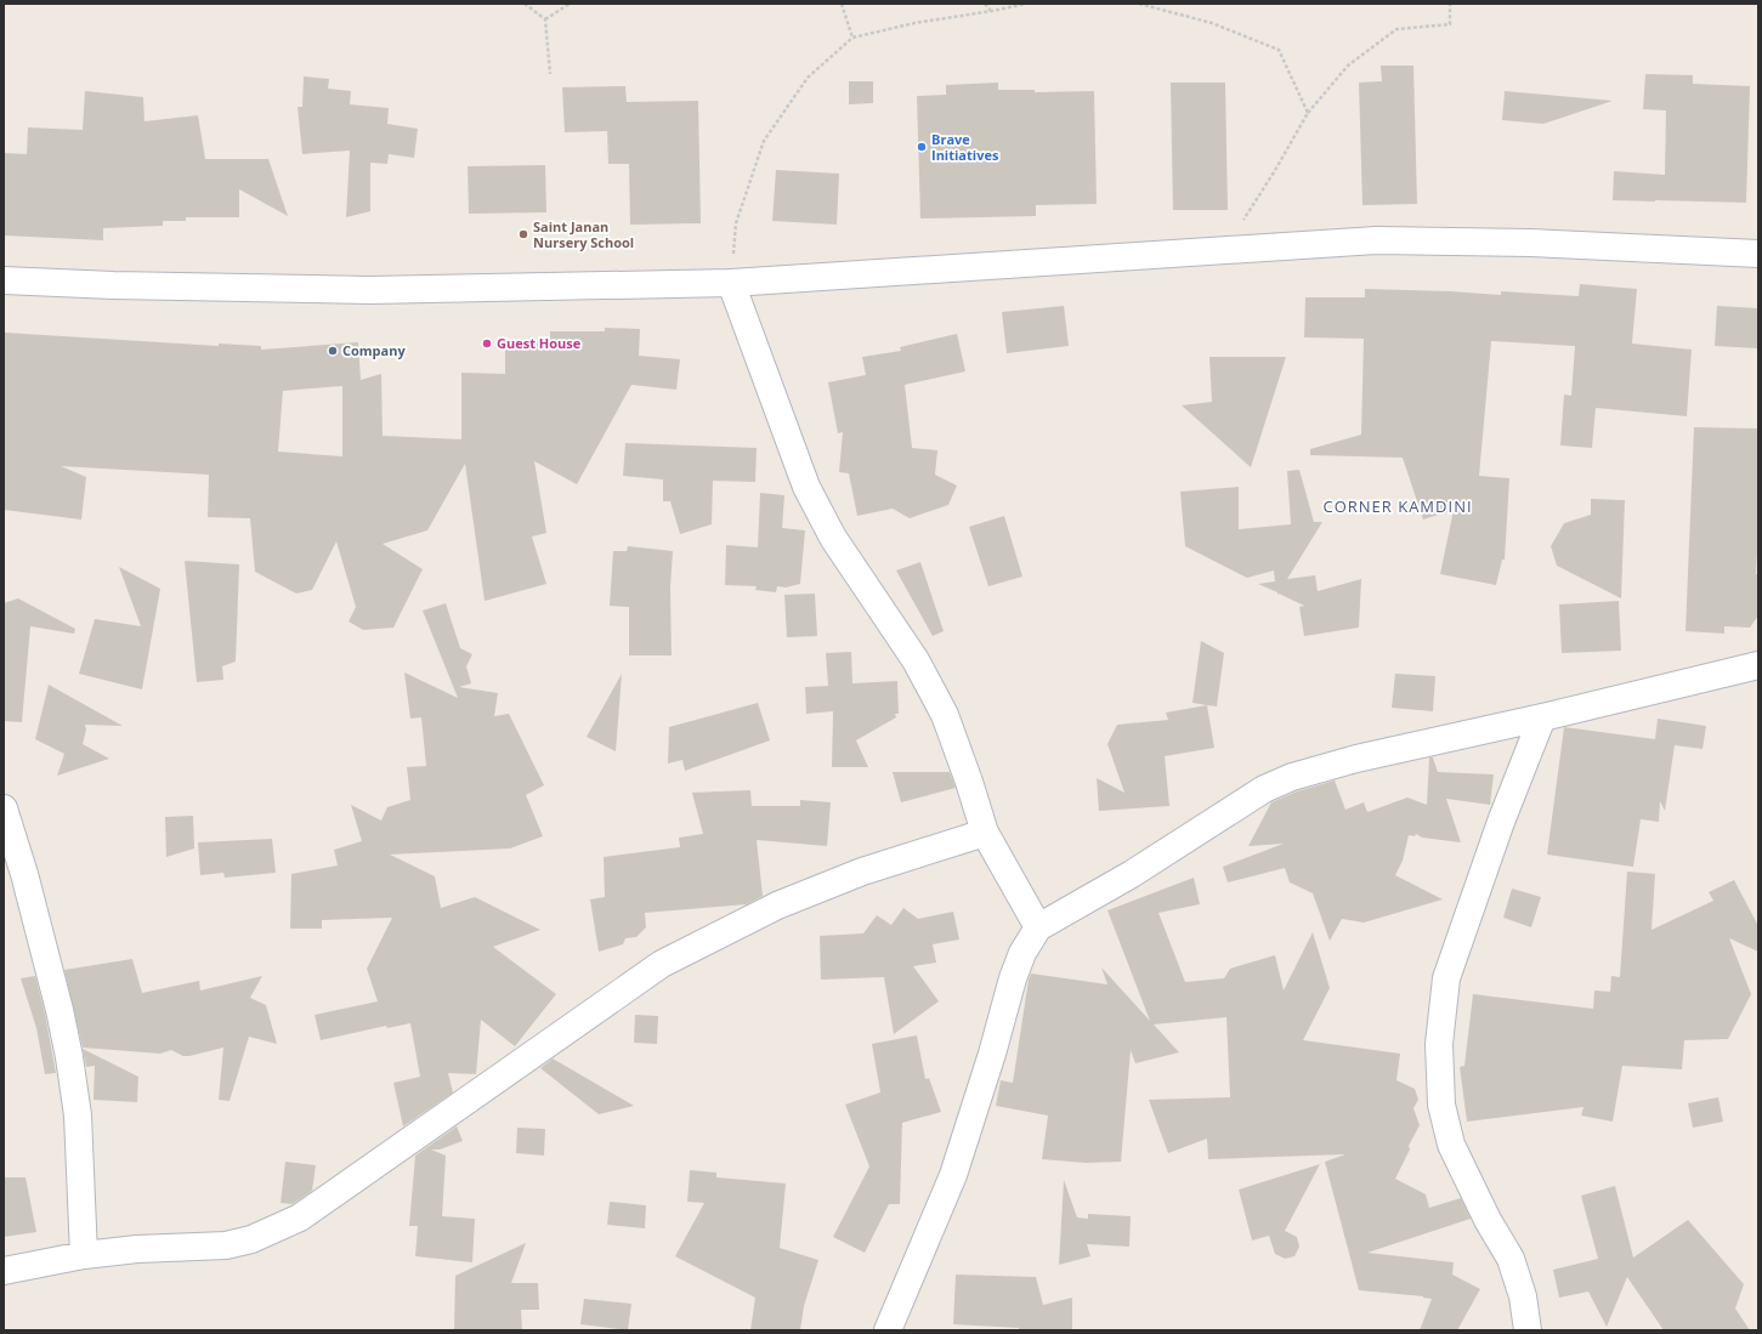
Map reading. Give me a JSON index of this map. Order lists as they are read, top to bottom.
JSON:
{
  "districts": ["CORNER KAMDINI"],
  "places": [
    "Brave Initiatives",
    "Saint Janan Nursery School",
    "Guest House",
    "Company"
  ]
}
